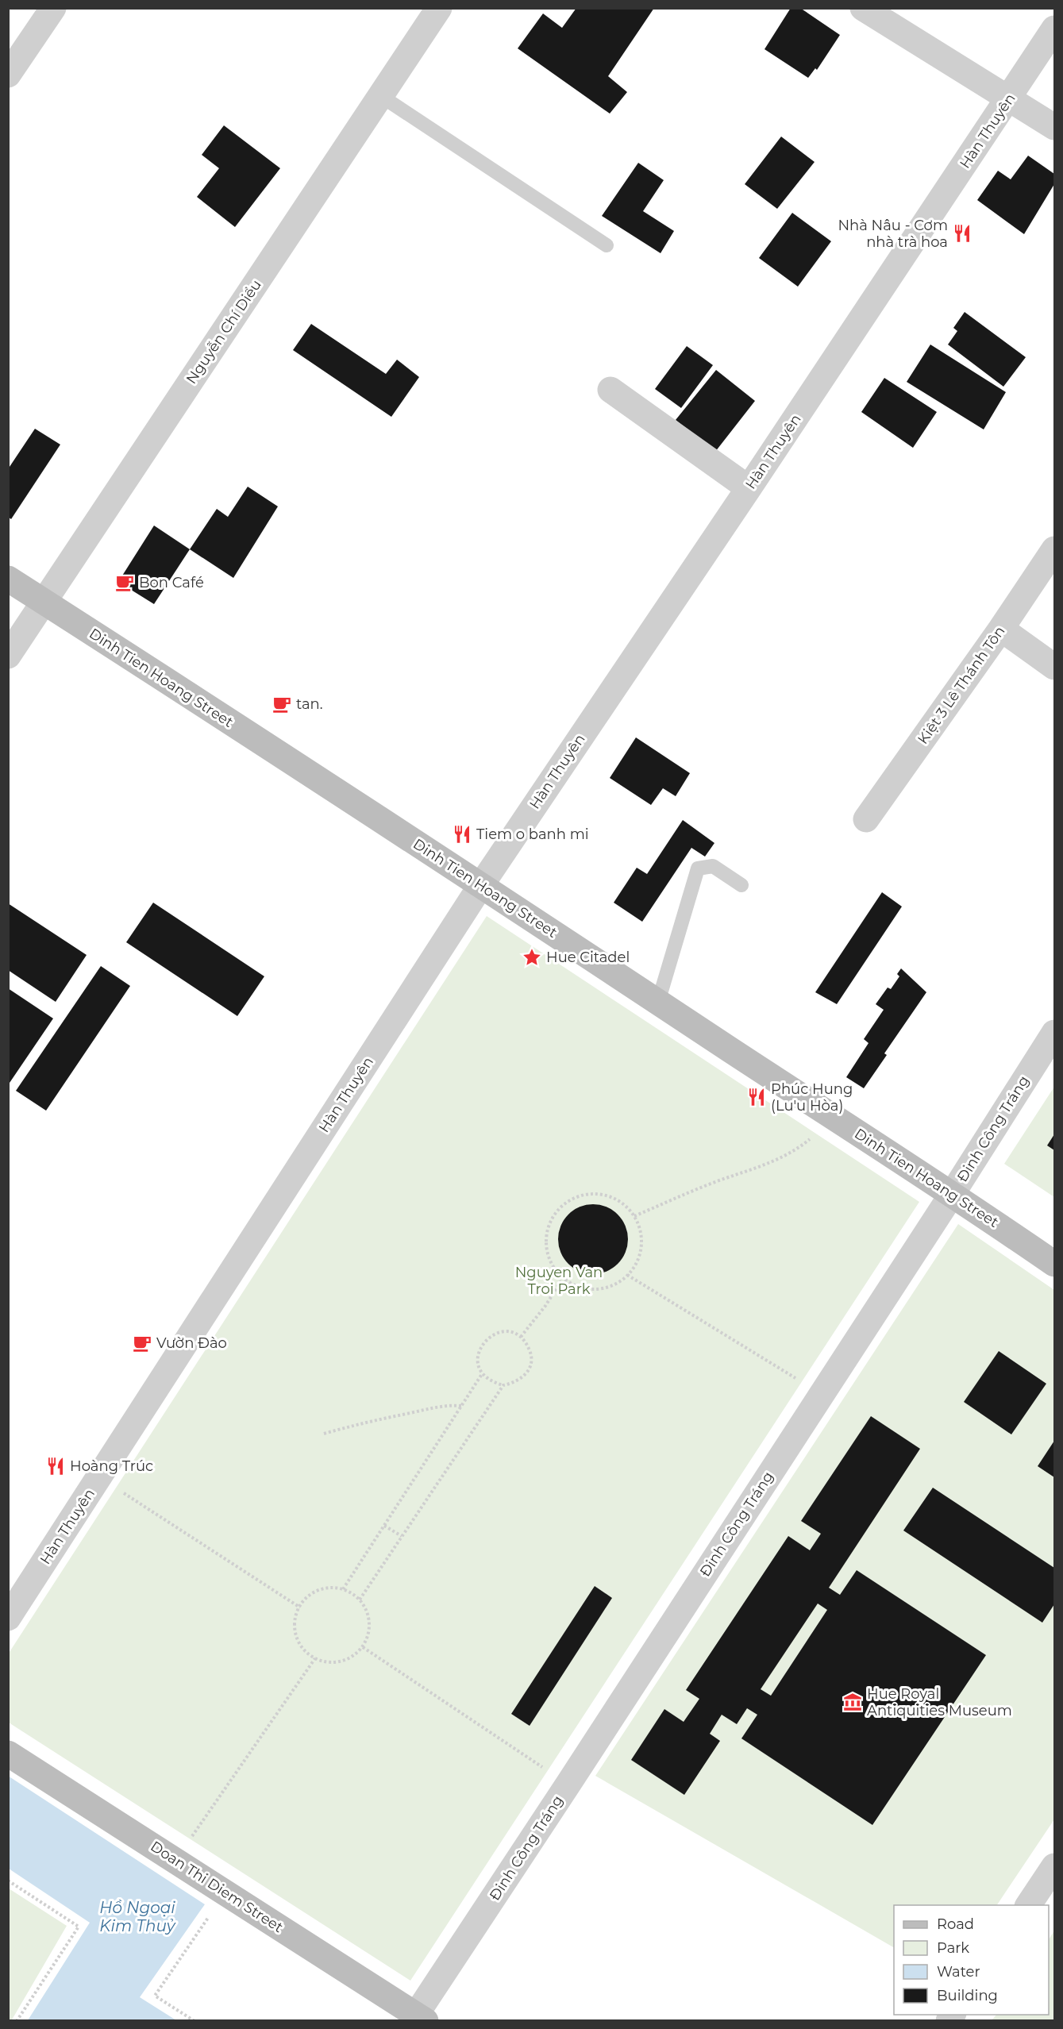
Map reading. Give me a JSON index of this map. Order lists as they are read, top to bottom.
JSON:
{
  "streets": {
    "main road": ["Dinh Tien Hoang Street", "Doan Thi Diem Street"],
    "street": [
      "Hàn Thuyên",
      "Nguyễn Chí Diểu",
      "Kiệt 3 Lê Thánh Tôn",
      "Đinh Công Tráng"
    ]
  },
  "crossings": [
    ["Hàn Thuyên", "Dinh Tien Hoang Street"],
    ["Nguyễn Chí Diểu", "Dinh Tien Hoang Street"],
    ["Dinh Tien Hoang Street", "Đinh Công Tráng"],
    ["Đinh Công Tráng", "Doan Thi Diem Street"]
  ],
  "water": ["Hồ Ngoại Kim Thuỷ"],
  "parks": ["Nguyen Van Troi Park"],
  "places": {
    "restaurant": [
      "Nhà Nâu - Cơm nhà trà hoa",
      "Tiem o banh mi",
      "Phúc Hung (Lu'u Hòa)",
      "Hoàng Trúc"
    ],
    "cafe": ["Bon Café", "tan.", "Vườn Đào"],
    "place": ["Hue Citadel"],
    "museum": ["Hue Royal Antiquities Museum"]
  },
  "legend": [
    "Road",
    "Park",
    "Water",
    "Building"
  ]
}
